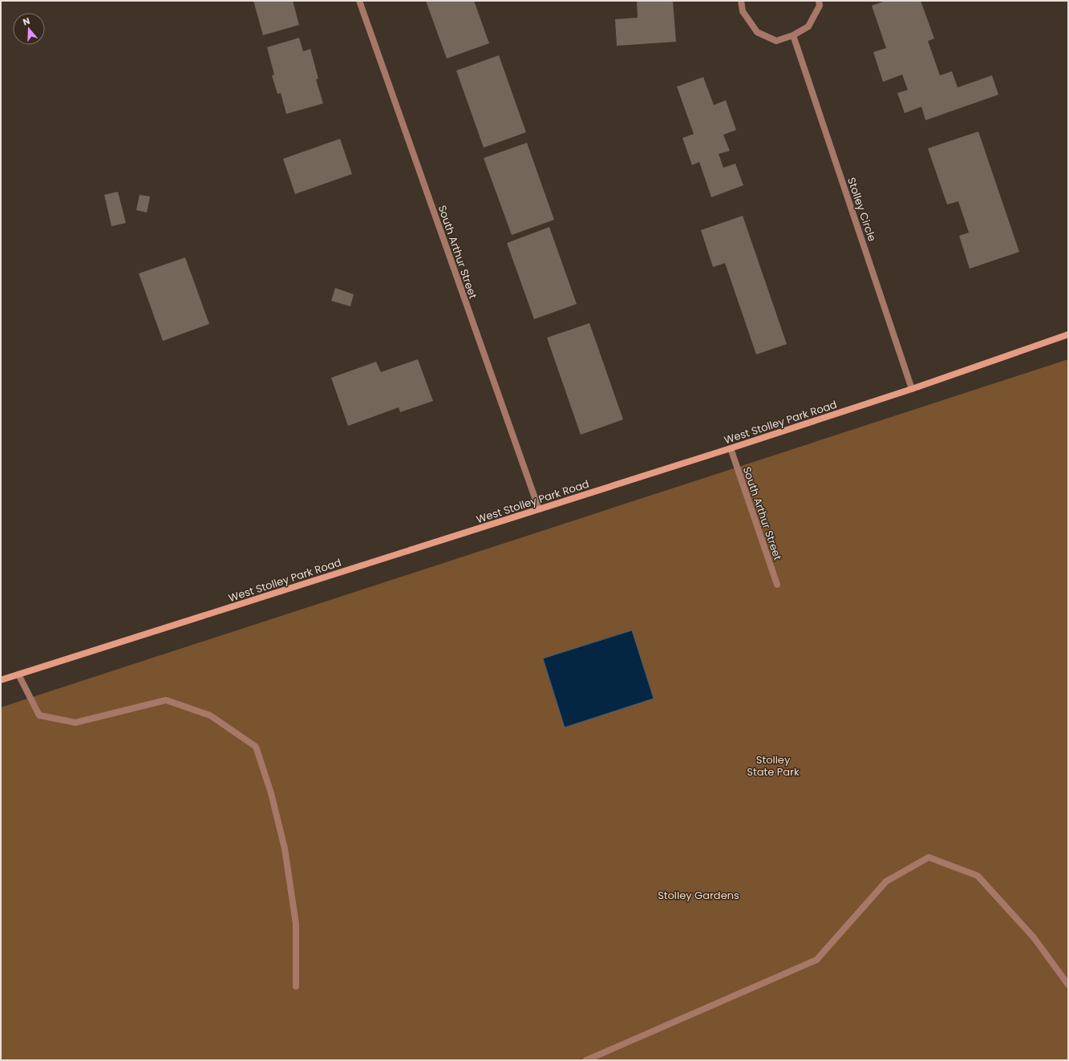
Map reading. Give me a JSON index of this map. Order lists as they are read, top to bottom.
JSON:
{
  "streets": {
    "main road": ["West Stolley Park Road"],
    "street": ["Stolley Circle", "South Arthur Street"]
  },
  "crossings": [
    ["Stolley Circle", "West Stolley Park Road"],
    ["South Arthur Street", "West Stolley Park Road"]
  ],
  "parks": ["Stolley State Park", "Stolley Gardens"],
  "north": "top"
}
